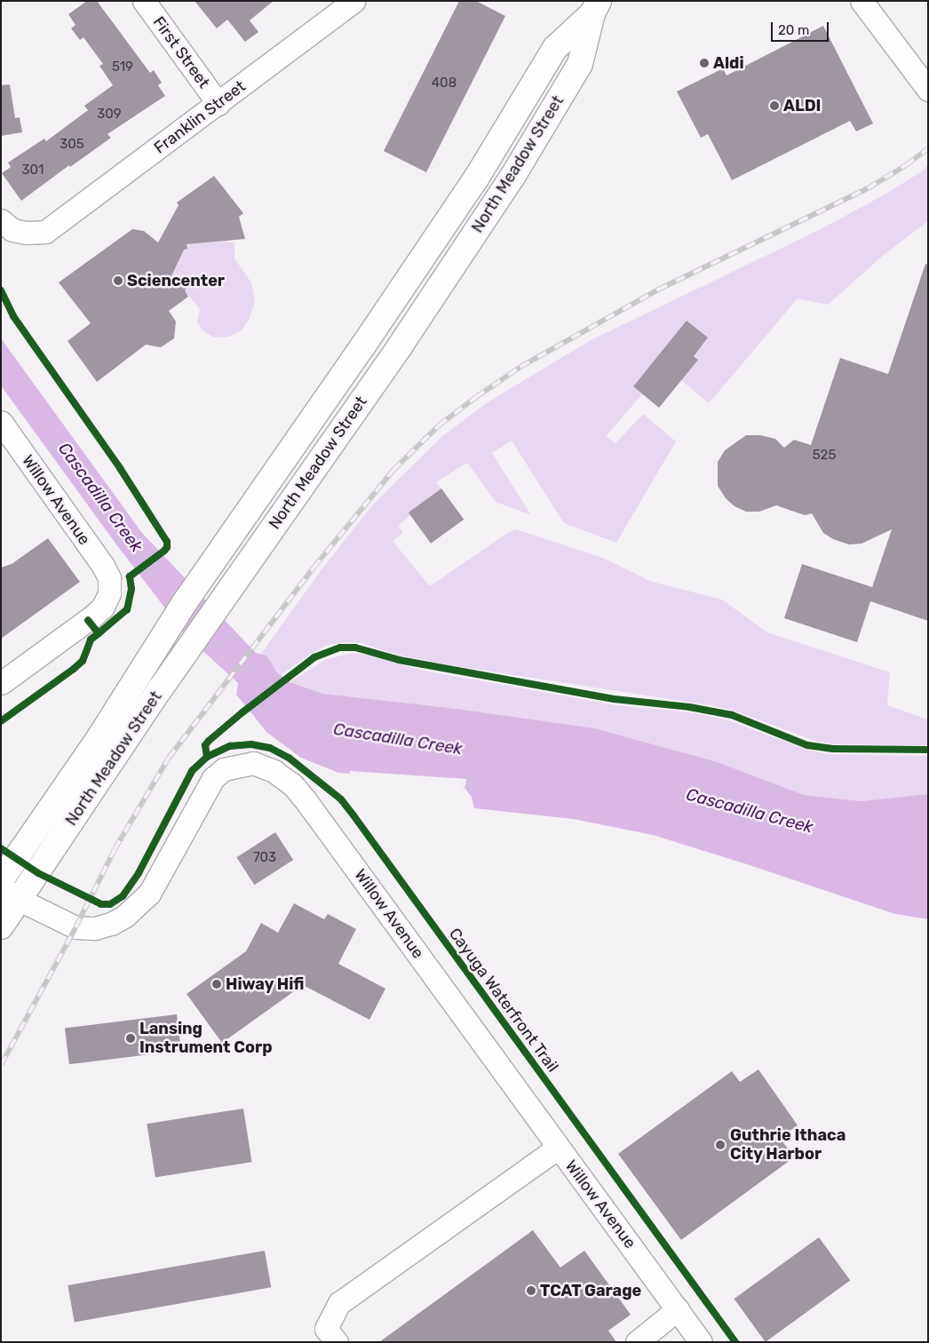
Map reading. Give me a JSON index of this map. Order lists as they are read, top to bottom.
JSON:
{
  "streets": {
    "highway": ["North Meadow Street"],
    "street": ["First Street", "Franklin Street", "Willow Avenue"],
    "cycle path": ["Cayuga Waterfront Trail"]
  },
  "crossings": [
    ["First Street", "Franklin Street"],
    ["North Meadow Street", "Willow Avenue"]
  ],
  "water": ["Cascadilla Creek"],
  "places": [
    "Aldi",
    "ALDI",
    "Sciencenter",
    "Hiway Hifi",
    "Lansing Instrument Corp",
    "Guthrie Ithaca City Harbor",
    "TCAT Garage"
  ],
  "house_numbers": [
    "519",
    "408",
    "309",
    "305",
    "301",
    "525",
    "703"
  ],
  "scale_bar": "20 m"
}
